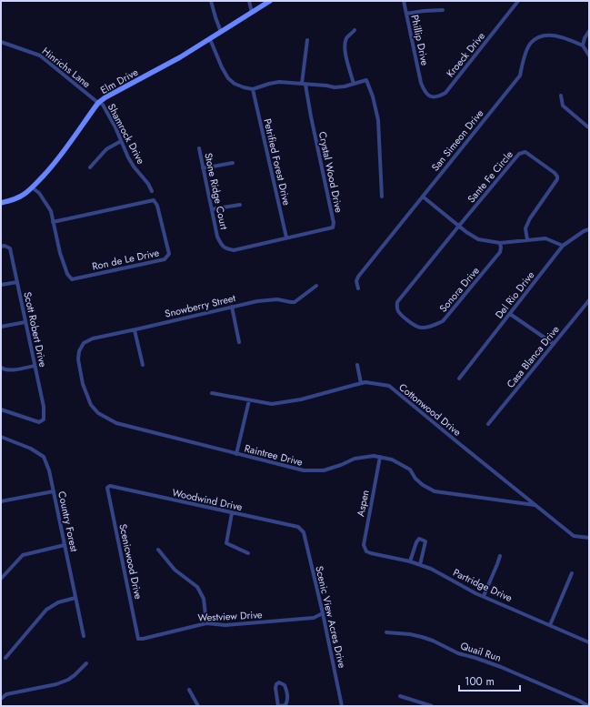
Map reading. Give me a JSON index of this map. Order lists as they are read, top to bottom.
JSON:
{
  "streets": {
    "street": [
      "Phillip Drive",
      "Kroeck Drive",
      "Hinrichs Lane",
      "Elm Drive",
      "Shamrock Drive",
      "San Simeon Drive",
      "Petrified Forest Drive",
      "Crystal Wood Drive",
      "Sante Fe Circle",
      "Stone Ridge Court",
      "Ron de Le Drive",
      "Sonora Drive",
      "Del Rio Drive",
      "Snowberry Street",
      "Scott Robert Drive",
      "Casa Blanca Drive",
      "Cottonwood Drive",
      "Raintree Drive",
      "Woodwind Drive",
      "Aspen",
      "Country Forest",
      "Scenicwood Drive",
      "Partridge Drive",
      "Westview Drive",
      "Scenic View Acres Drive",
      "Quail Run"
    ]
  },
  "crossings": [
    ["Phillip Drive", "Kroeck Drive"],
    ["Hinrichs Lane", "Elm Drive"],
    ["Hinrichs Lane", "Shamrock Drive"],
    ["Elm Drive", "Shamrock Drive"],
    ["Elm Drive", "Ron de Le Drive"],
    ["Petrified Forest Drive", "Crystal Wood Drive"],
    ["Crystal Wood Drive", "Stone Ridge Court"],
    ["Sante Fe Circle", "Sonora Drive"],
    ["Snowberry Street", "Raintree Drive"],
    ["Cottonwood Drive", "Raintree Drive"],
    ["Raintree Drive", "Aspen"],
    ["Woodwind Drive", "Scenicwood Drive"],
    ["Woodwind Drive", "Scenic View Acres Drive"],
    ["Aspen", "Partridge Drive"],
    ["Scenicwood Drive", "Westview Drive"],
    ["Westview Drive", "Scenic View Acres Drive"]
  ],
  "scale_bar": "100 m"
}
